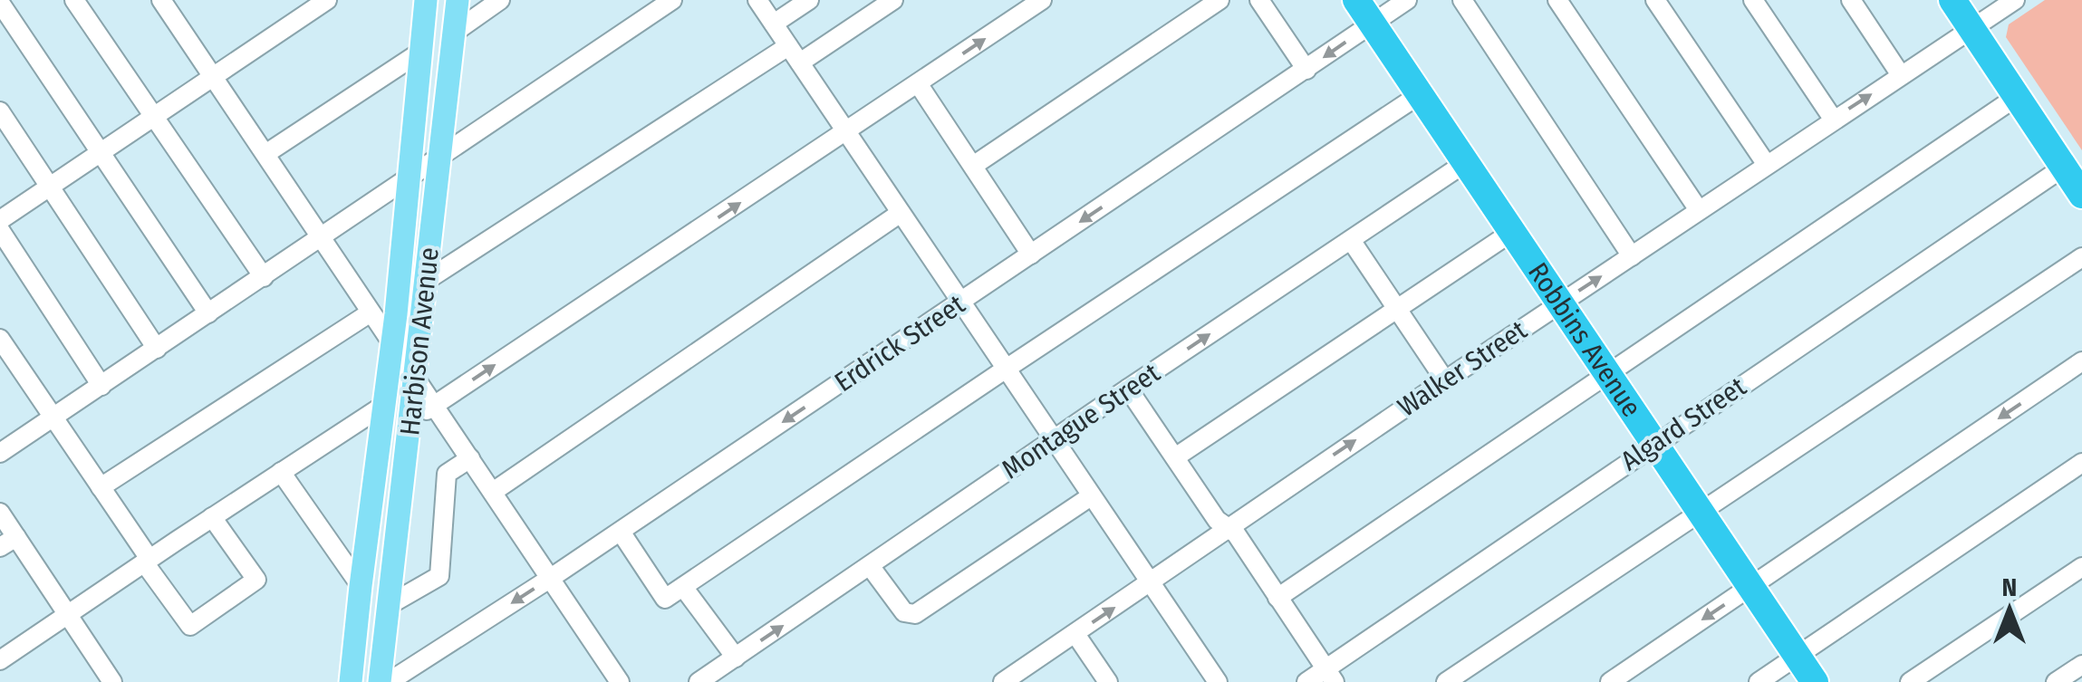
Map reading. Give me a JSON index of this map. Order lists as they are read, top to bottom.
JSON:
{
  "streets": {
    "highway": ["Robbins Avenue"],
    "main road": ["Harbison Avenue"],
    "street": [
      "Erdrick Street",
      "Walker Street",
      "Montague Street",
      "Algard Street"
    ]
  },
  "crossings": [
    ["Robbins Avenue", "Erdrick Street"],
    ["Robbins Avenue", "Walker Street"],
    ["Robbins Avenue", "Montague Street"],
    ["Robbins Avenue", "Algard Street"]
  ],
  "north": "top"
}
